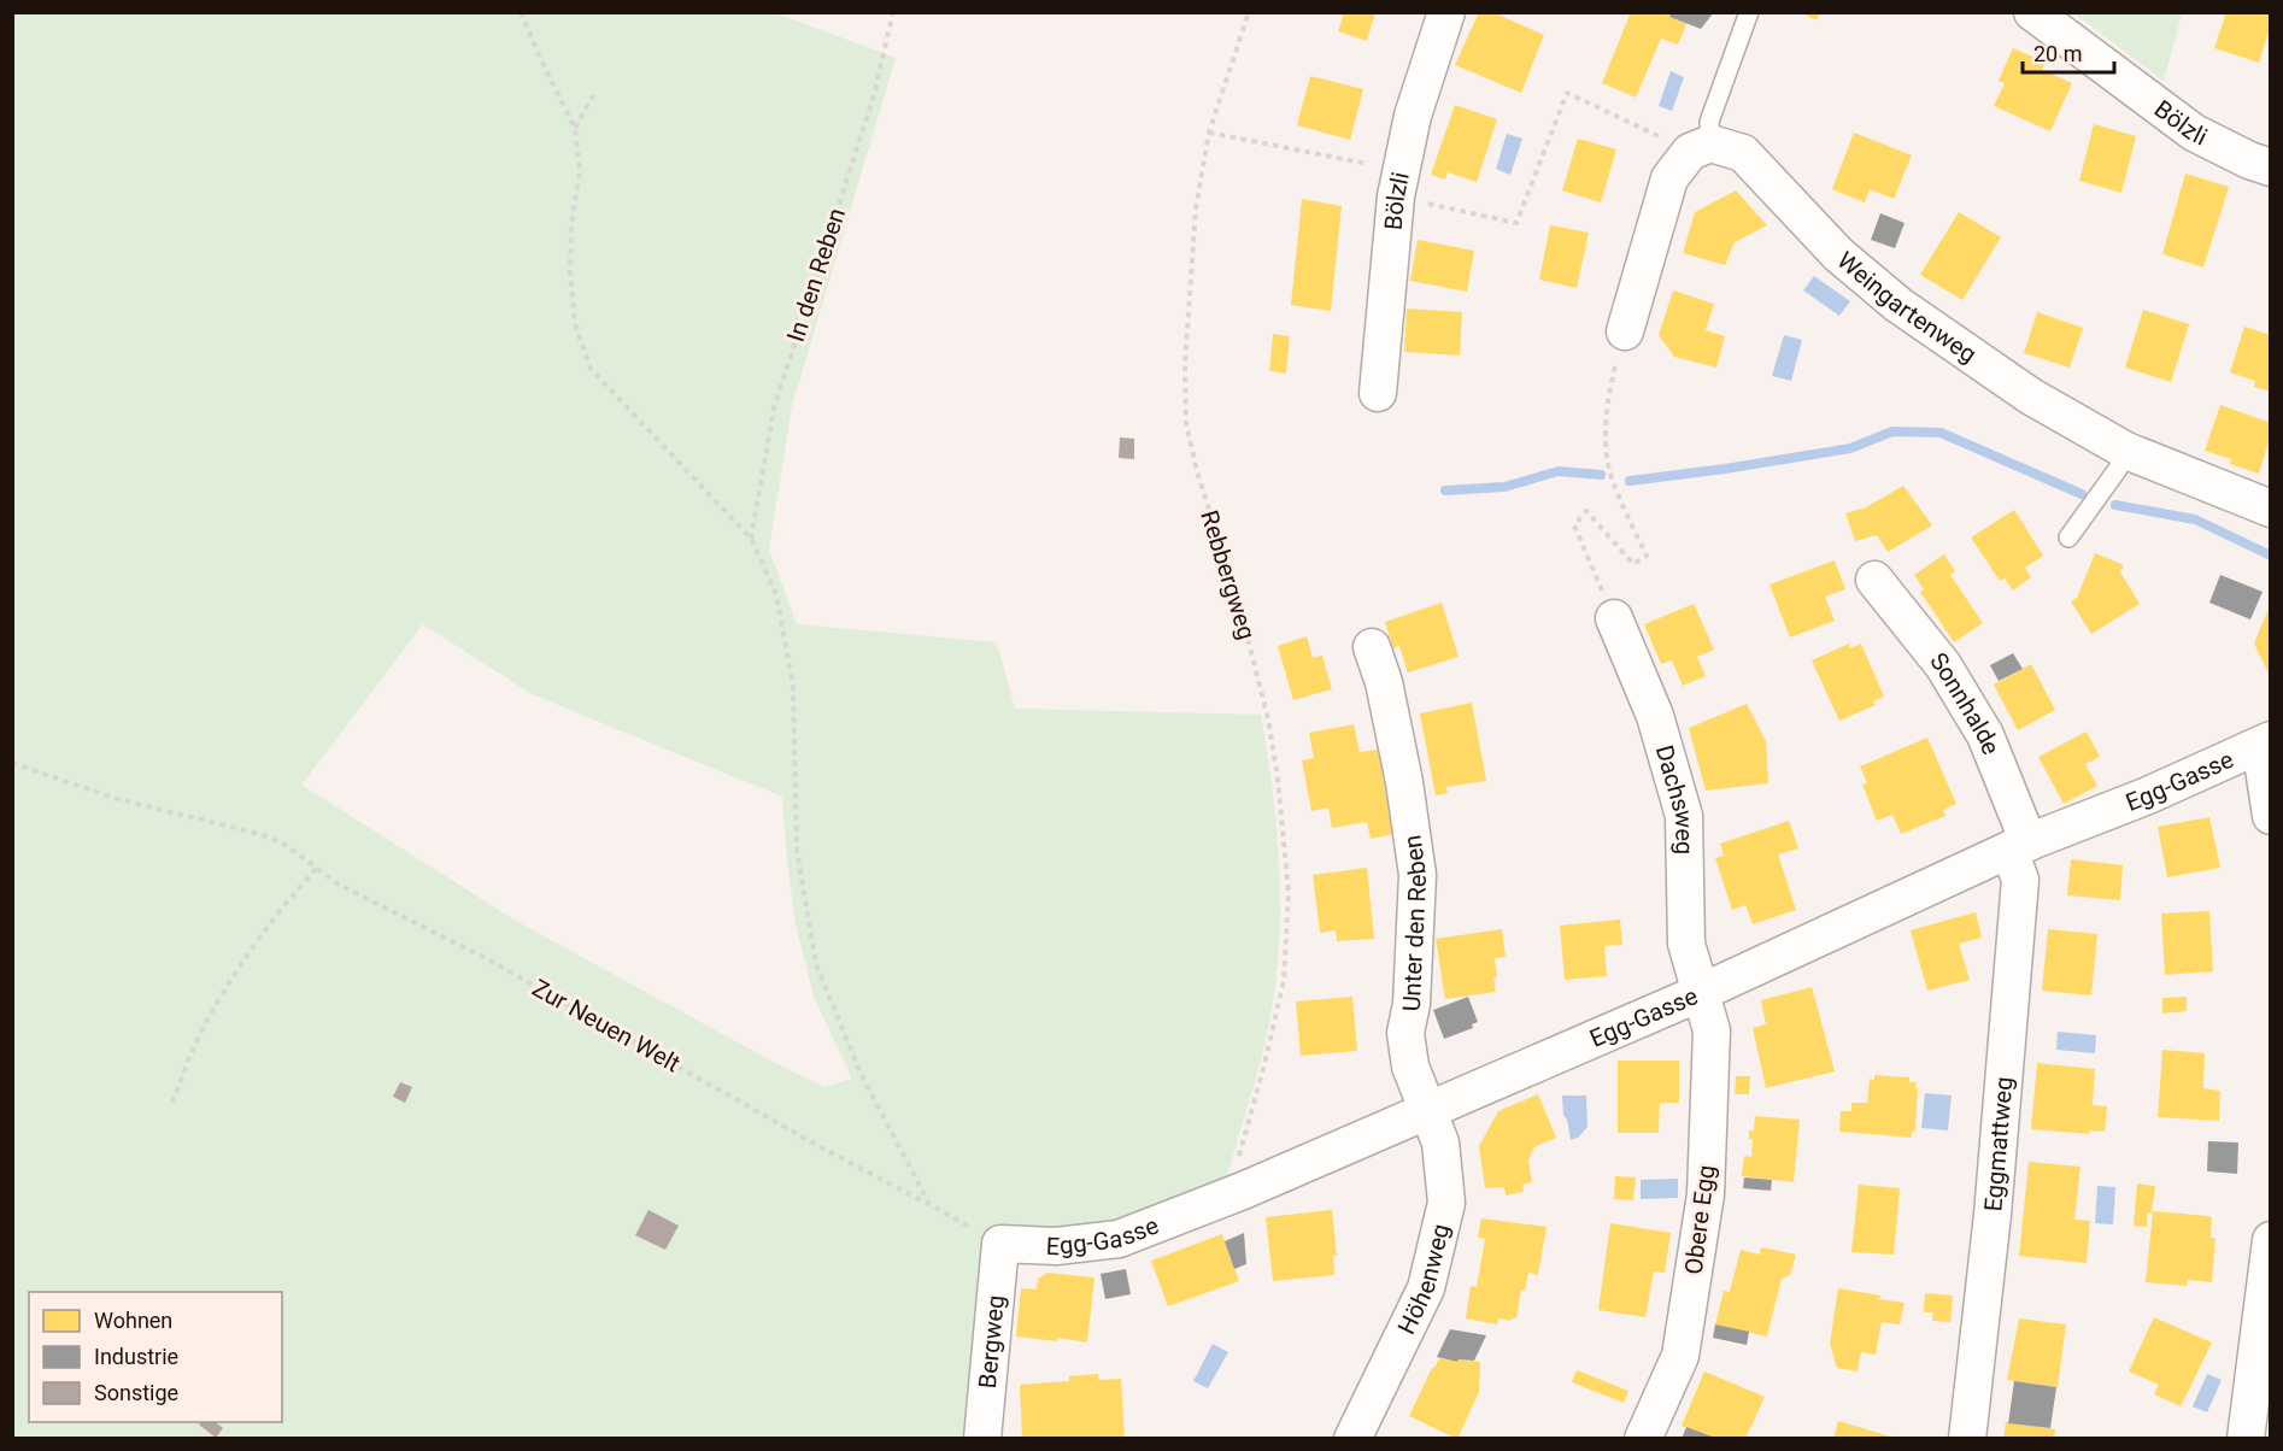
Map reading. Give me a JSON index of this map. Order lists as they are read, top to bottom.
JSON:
{
  "streets": {
    "street": [
      "Bölzli",
      "Weingartenweg",
      "Sonnhalde",
      "Egg-Gasse",
      "Dachsweg",
      "Unter den Reben",
      "Eggmattweg",
      "Obere Egg",
      "Höhenweg",
      "Bergweg"
    ],
    "path": ["In den Reben", "Rebbergweg", "Zur Neuen Welt"]
  },
  "crossings": [
    ["Sonnhalde", "Egg-Gasse"],
    ["Sonnhalde", "Eggmattweg"],
    ["Egg-Gasse", "Dachsweg"],
    ["Egg-Gasse", "Unter den Reben"],
    ["Egg-Gasse", "Zur Neuen Welt"],
    ["Egg-Gasse", "Eggmattweg"],
    ["Egg-Gasse", "Obere Egg"],
    ["Egg-Gasse", "Höhenweg"],
    ["Egg-Gasse", "Bergweg"],
    ["Dachsweg", "Obere Egg"],
    ["Unter den Reben", "Höhenweg"],
    ["Zur Neuen Welt", "Bergweg"]
  ],
  "legend": ["Wohnen", "Industrie", "Sonstige"],
  "scale_bar": "20 m"
}
